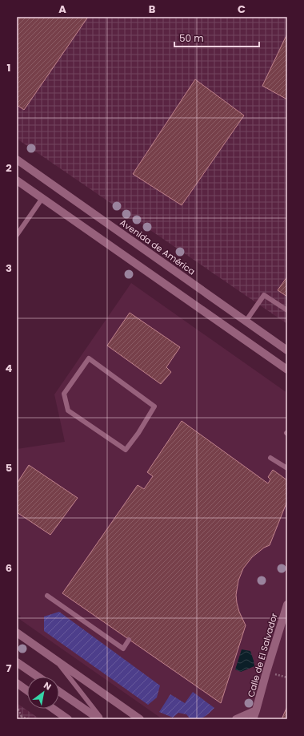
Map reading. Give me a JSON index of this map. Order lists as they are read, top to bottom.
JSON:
{
  "streets": {
    "street": ["Avenida de América", "Calle de El Salvador"]
  },
  "scale_bar": "50 m",
  "north": "top right",
  "grid": {
    "columns": ["A", "B", "C"],
    "rows": [
      "1",
      "2",
      "3",
      "4",
      "5",
      "6",
      "7"
    ]
  }
}
